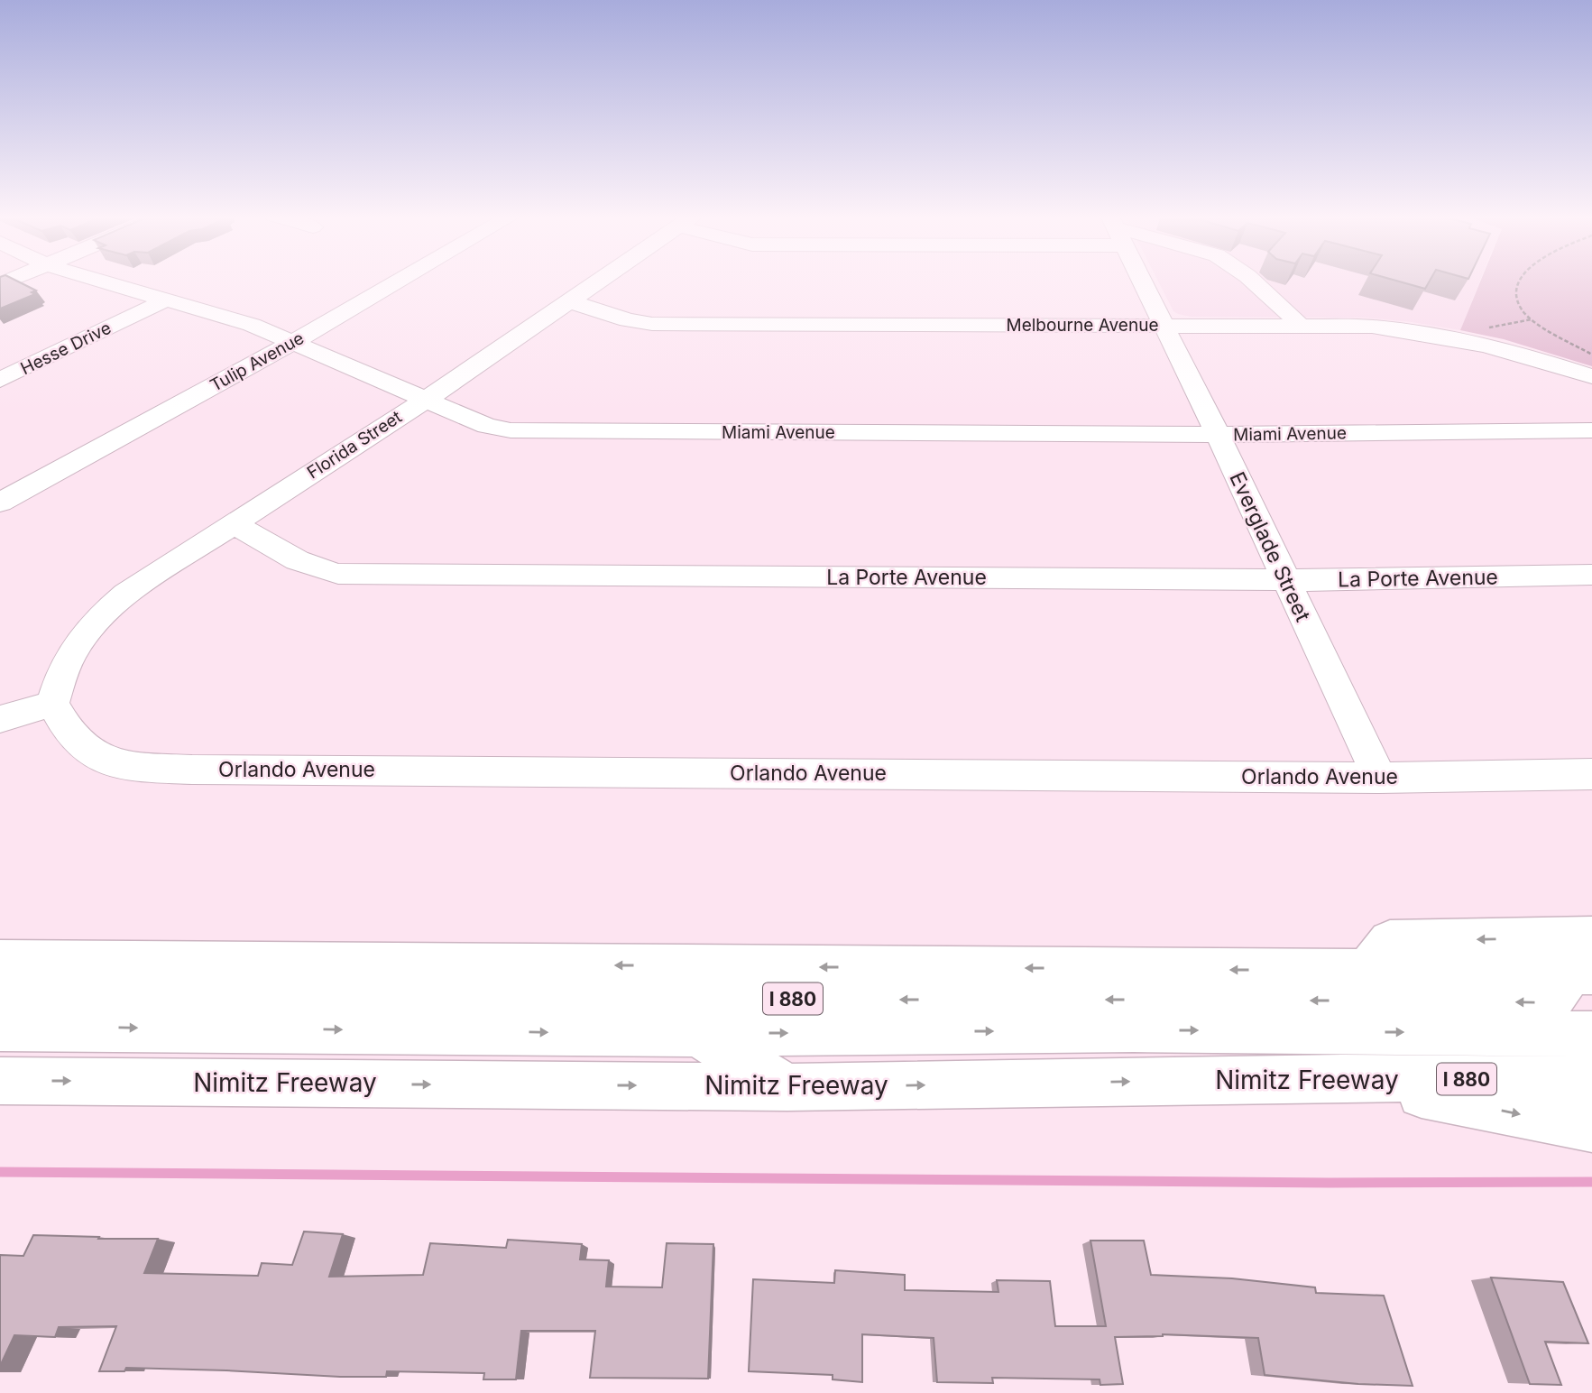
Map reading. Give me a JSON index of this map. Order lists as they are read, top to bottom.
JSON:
{
  "streets": {
    "highway": ["I 880", "Nimitz Freeway"],
    "street": [
      "Melbourne Avenue",
      "Hesse Drive",
      "Tulip Avenue",
      "Miami Avenue",
      "Florida Street",
      "Everglade Street",
      "La Porte Avenue",
      "Orlando Avenue"
    ]
  },
  "crossings": [
    ["Melbourne Avenue", "Florida Street"],
    ["Melbourne Avenue", "Everglade Street"],
    ["Hesse Drive", "Miami Avenue"],
    ["Tulip Avenue", "Miami Avenue"],
    ["Miami Avenue", "Florida Street"],
    ["Miami Avenue", "Everglade Street"],
    ["Florida Street", "La Porte Avenue"],
    ["Florida Street", "Orlando Avenue"],
    ["Everglade Street", "La Porte Avenue"],
    ["Everglade Street", "Orlando Avenue"]
  ]
}
